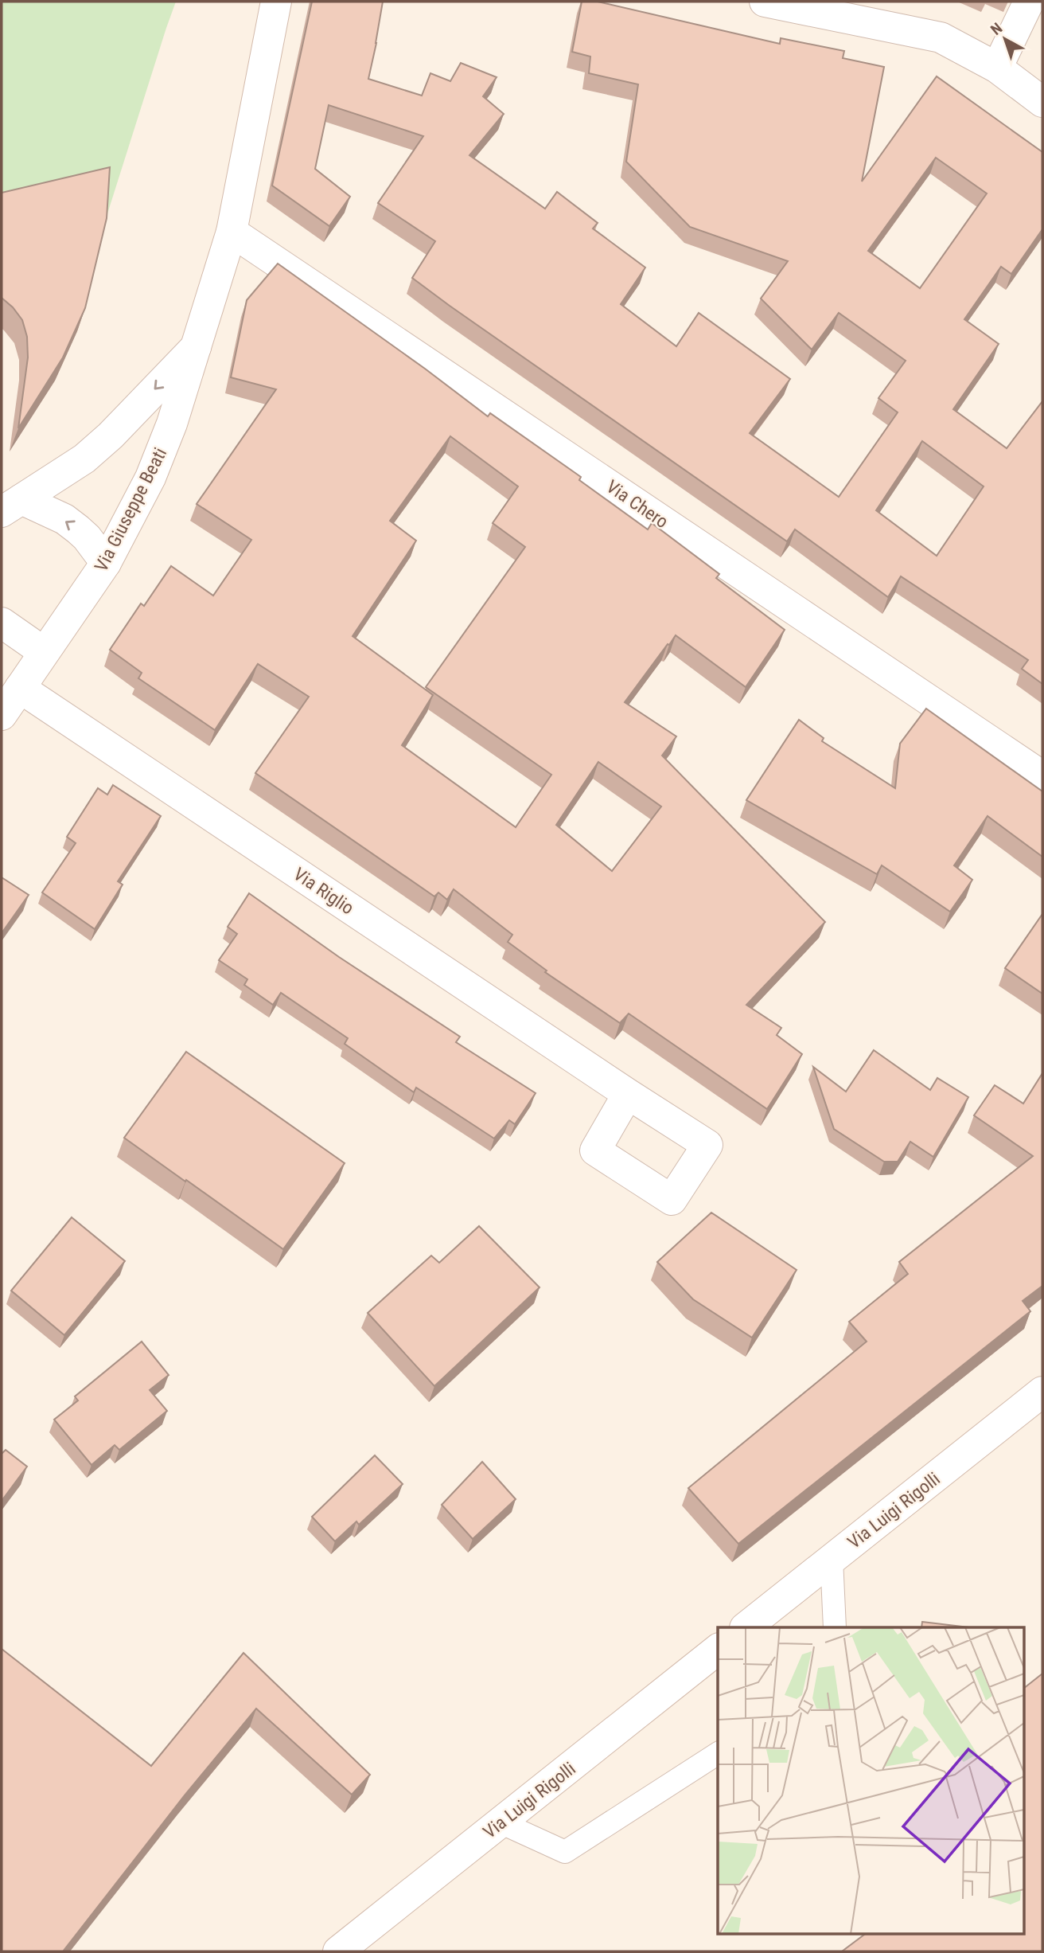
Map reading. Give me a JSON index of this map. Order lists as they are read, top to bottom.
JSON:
{
  "streets": {
    "street": [
      "Via Chero",
      "Via Giuseppe Beati",
      "Via Riglio",
      "Via Luigi Rigolli"
    ]
  },
  "crossings": [
    ["Via Chero", "Via Giuseppe Beati"],
    ["Via Giuseppe Beati", "Via Riglio"]
  ],
  "north": "top left"
}
